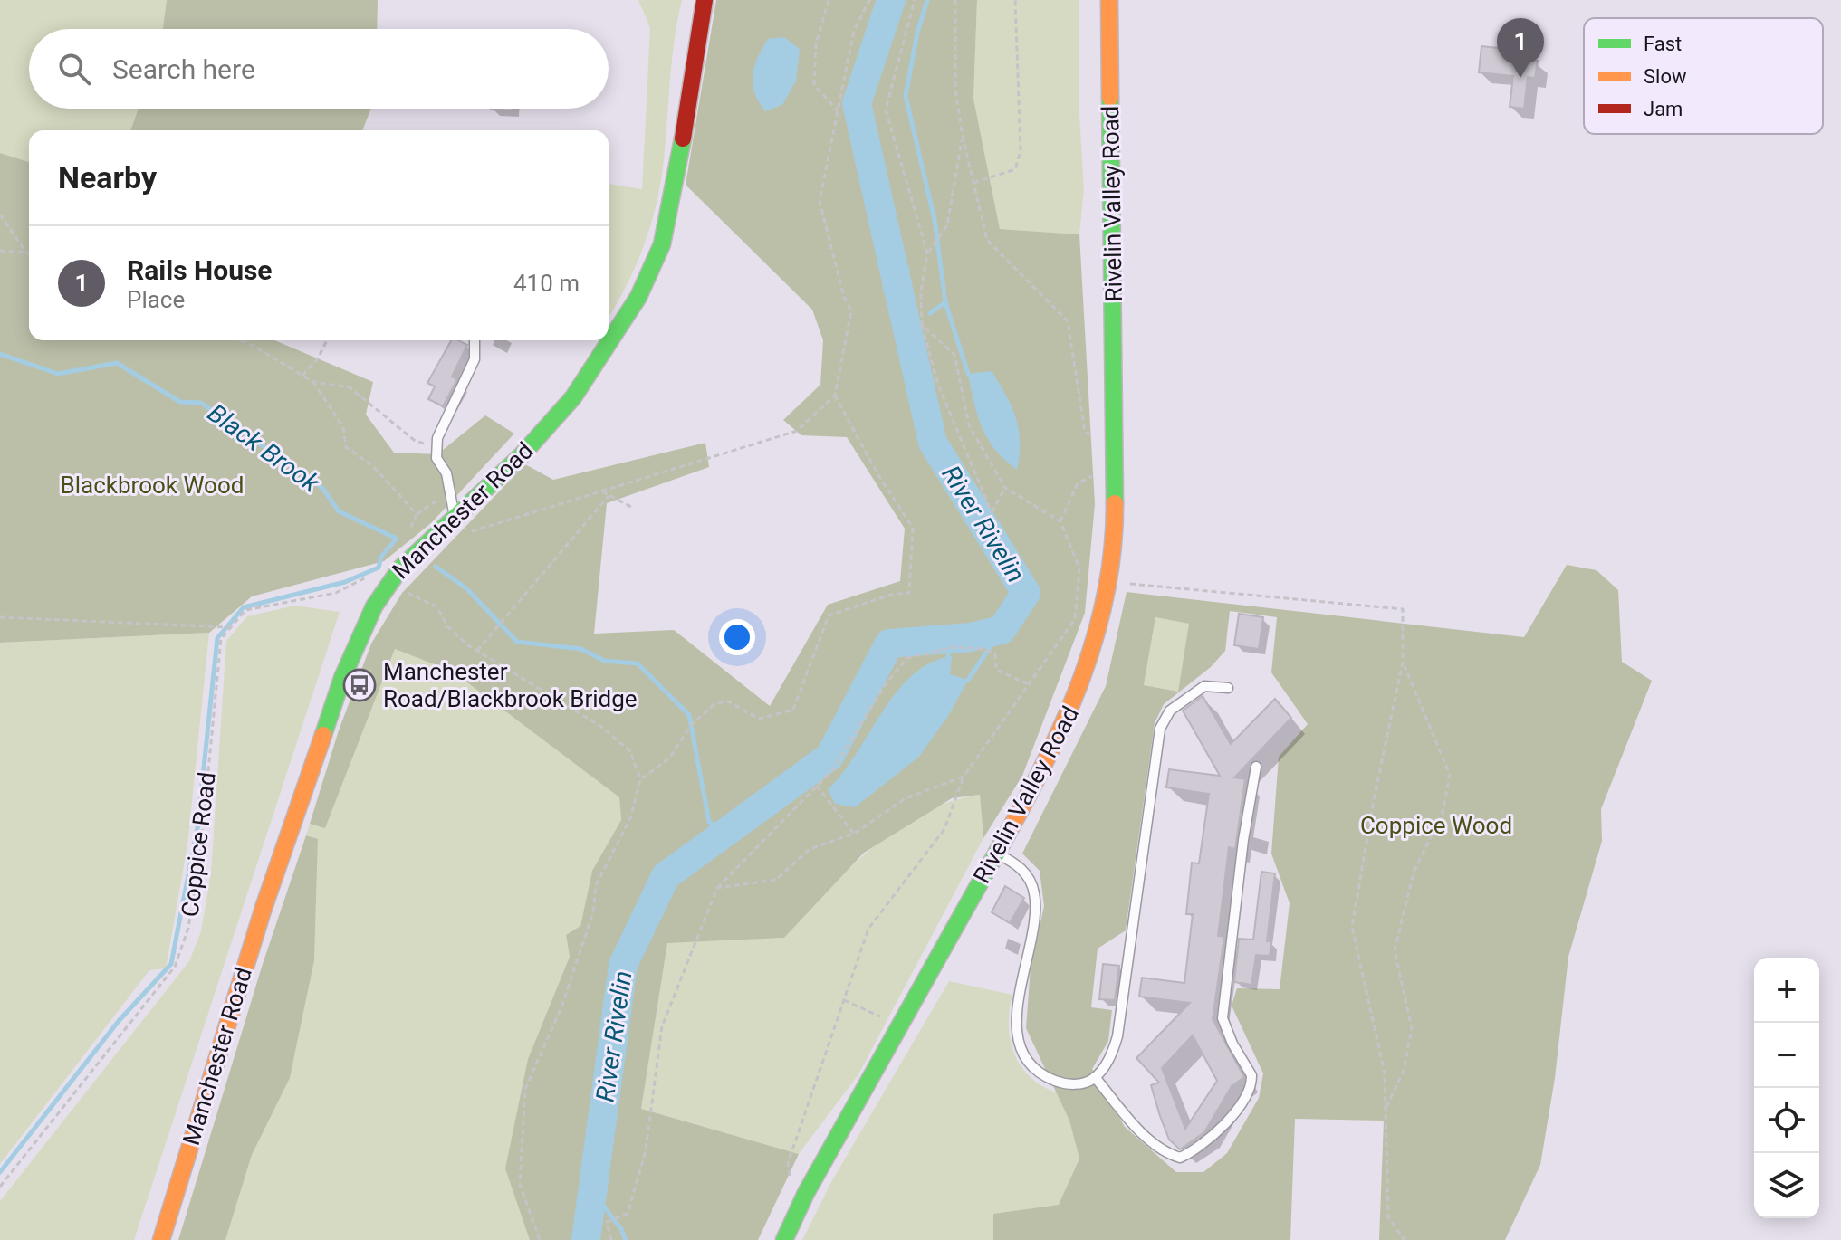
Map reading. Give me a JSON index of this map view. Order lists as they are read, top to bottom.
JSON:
{
  "streets": {
    "main road": ["Rivelin Valley Road", "Manchester Road"],
    "path": ["Coppice Road"]
  },
  "water": ["Black Brook", "River Rivelin"],
  "parks": ["Blackbrook Wood", "Coppice Wood"],
  "places": {
    "bus stop": ["Manchester Road/Blackbrook Bridge"]
  },
  "legend": ["Fast", "Slow", "Jam"],
  "page": {
    "pins": "1",
    "search": "Search here",
    "heading": "Nearby",
    "list": [
      {
        "mark": "1",
        "name": "Rails House",
        "note": "Place",
        "value": "410 m"
      }
    ],
    "map_buttons": ["+", "−"]
  }
}
